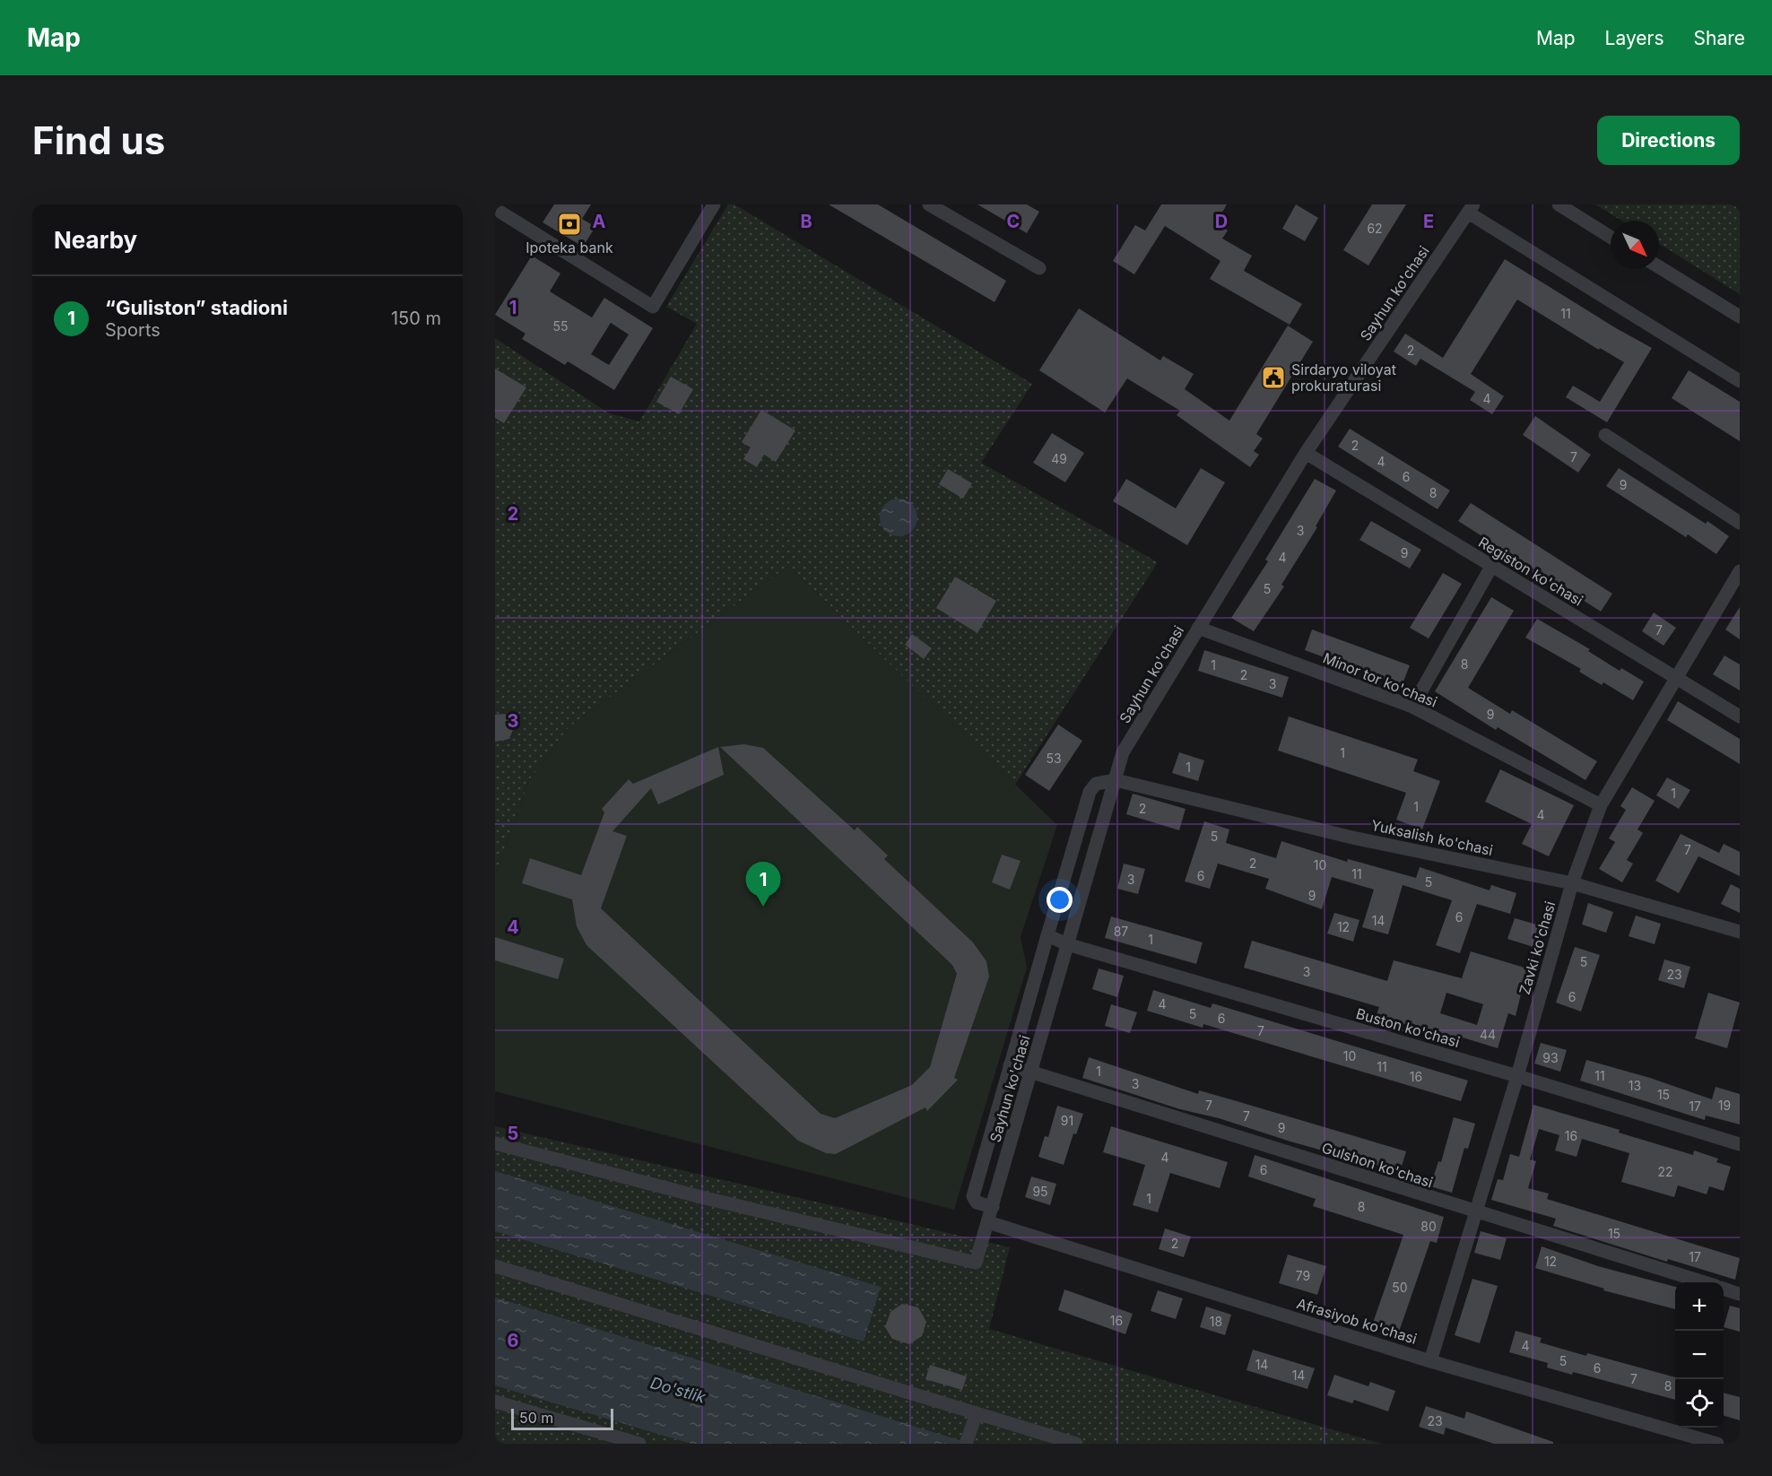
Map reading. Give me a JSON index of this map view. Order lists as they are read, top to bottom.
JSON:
{
  "streets": {
    "street": [
      "Sayhun ko'chasi",
      "Registon ko'chasi",
      "Minor tor ko'chasi",
      "Yuksalish ko'chasi",
      "Zavki ko'chasi",
      "Buston ko'chasi",
      "Gulshon ko'chasi",
      "Afrasiyob ko'chasi"
    ]
  },
  "crossings": [
    ["Sayhun ko'chasi", "Registon ko'chasi"],
    ["Sayhun ko'chasi", "Minor tor ko'chasi"],
    ["Sayhun ko'chasi", "Yuksalish ko'chasi"],
    ["Sayhun ko'chasi", "Buston ko'chasi"],
    ["Sayhun ko'chasi", "Gulshon ko'chasi"],
    ["Sayhun ko'chasi", "Afrasiyob ko'chasi"],
    ["Registon ko'chasi", "Zavki ko'chasi"],
    ["Minor tor ko'chasi", "Zavki ko'chasi"],
    ["Yuksalish ko'chasi", "Zavki ko'chasi"],
    ["Zavki ko'chasi", "Buston ko'chasi"],
    ["Zavki ko'chasi", "Gulshon ko'chasi"],
    ["Zavki ko'chasi", "Afrasiyob ko'chasi"]
  ],
  "water": ["Do'stlik"],
  "places": {
    "bank": ["Ipoteka bank"],
    "public building": ["Sirdaryo viloyat prokuraturasi"]
  },
  "house_numbers": [
    "62",
    "11",
    "55",
    "2",
    "4",
    "2",
    "7",
    "49",
    "4",
    "6",
    "9",
    "8",
    "3",
    "9",
    "4",
    "5",
    "7",
    "8",
    "1",
    "2",
    "3",
    "9",
    "1",
    "53",
    "1",
    "1",
    "1",
    "2",
    "4",
    "5",
    "7",
    "2",
    "10",
    "11",
    "6",
    "3",
    "5",
    "9",
    "6",
    "14",
    "12",
    "87",
    "1",
    "5",
    "3",
    "23",
    "6",
    "4",
    "5",
    "6",
    "7",
    "44",
    "10",
    "93",
    "11",
    "1",
    "11",
    "16",
    "3",
    "13",
    "15",
    "7",
    "19",
    "17",
    "7",
    "91",
    "9",
    "16",
    "4",
    "6",
    "22",
    "95",
    "1",
    "8",
    "80",
    "15",
    "2",
    "17",
    "12",
    "79",
    "50",
    "16",
    "18",
    "4",
    "5",
    "14",
    "6",
    "14",
    "7",
    "8",
    "23"
  ],
  "scale_bar": "50 m",
  "north": "bottom right",
  "page": {
    "header": "Map",
    "nav": ["Map", "Layers", "Share"],
    "buttons": "Directions",
    "title": "Find us",
    "heading": "Nearby",
    "list": [
      {
        "mark": "1",
        "name": "“Guliston” stadioni",
        "note": "Sports",
        "value": "150 m"
      }
    ],
    "pins": "1",
    "map_buttons": ["+", "−"],
    "scale": "50 m"
  },
  "grid": {
    "columns": [
      "A",
      "B",
      "C",
      "D",
      "E"
    ],
    "rows": [
      "1",
      "2",
      "3",
      "4",
      "5",
      "6"
    ]
  }
}
